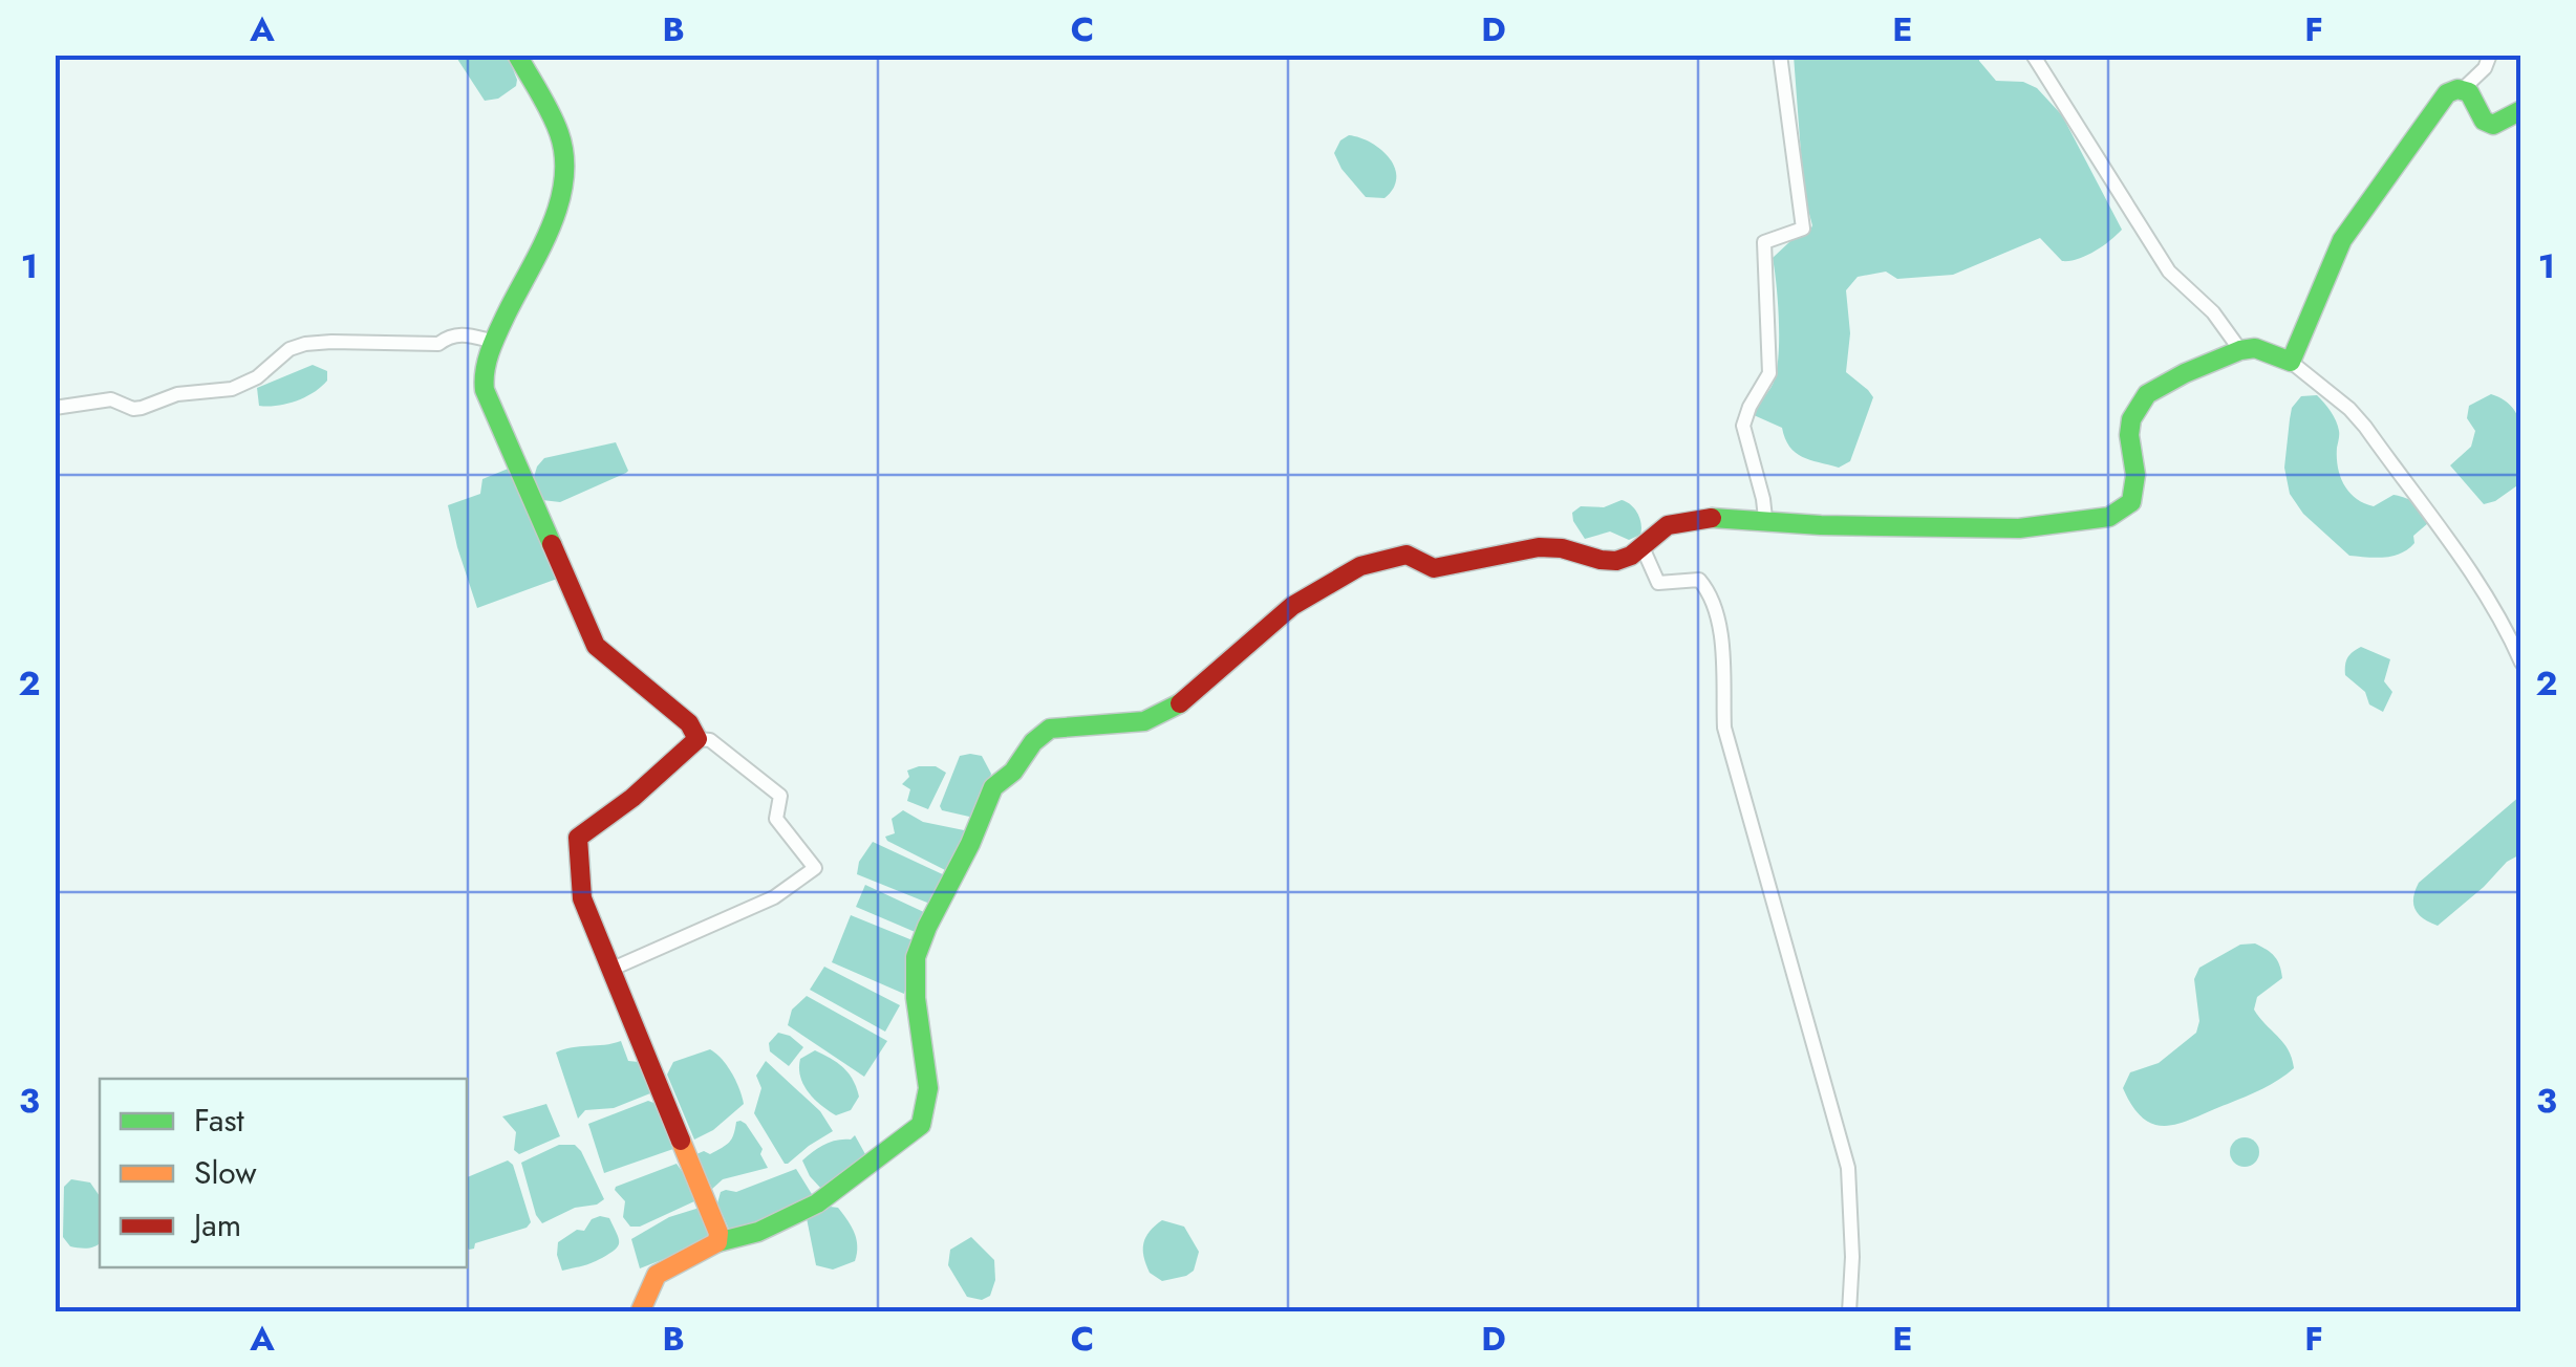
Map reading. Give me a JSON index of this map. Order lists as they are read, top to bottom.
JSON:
{
  "legend": ["Fast", "Slow", "Jam"],
  "grid": {
    "columns": [
      "A",
      "B",
      "C",
      "D",
      "E",
      "F"
    ],
    "rows": ["1", "2", "3"]
  }
}
